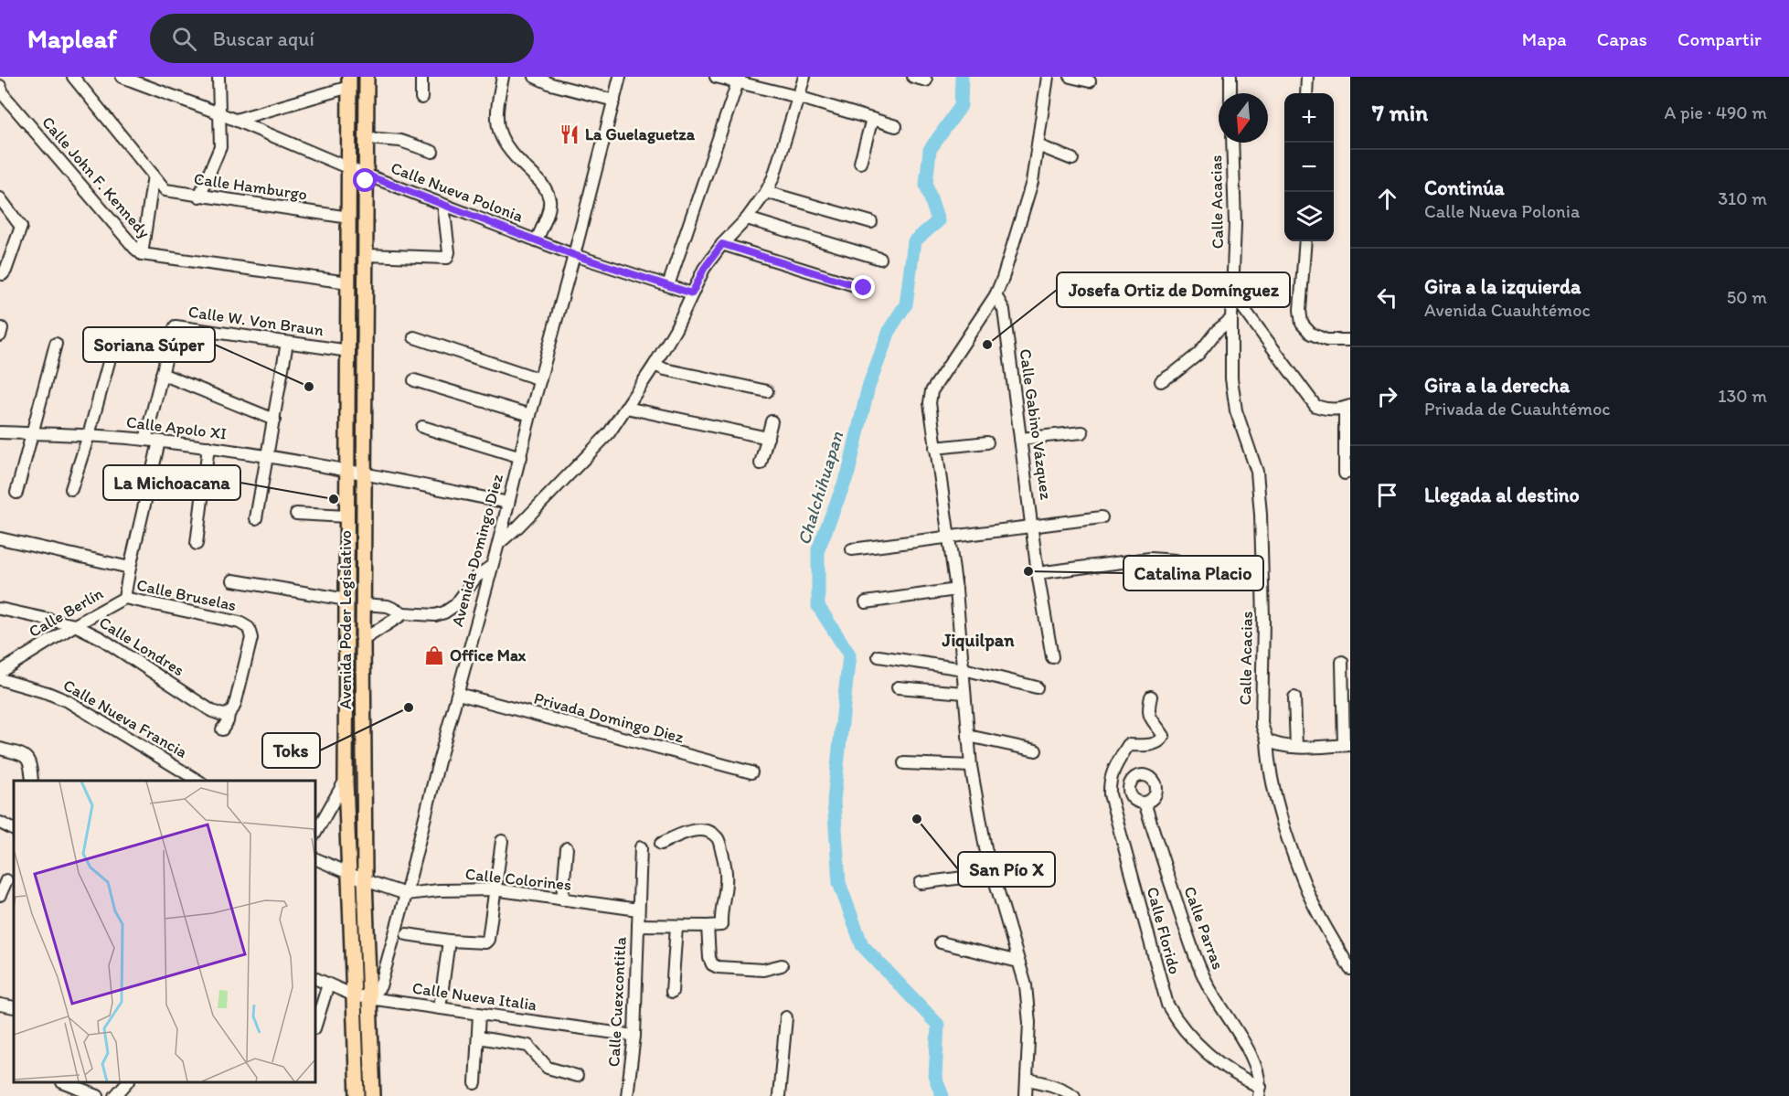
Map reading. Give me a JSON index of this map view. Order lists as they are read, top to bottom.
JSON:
{
  "streets": {
    "main road": ["Avenida Poder Legislativo"],
    "street": [
      "Calle John F. Kennedy",
      "Calle Hamburgo",
      "Calle Nueva Polonia",
      "Calle Acacias",
      "Calle W. Von Braun",
      "Calle Gabino Vázquez",
      "Calle Apolo XI",
      "Avenida Domingo Diez",
      "Calle Bruselas",
      "Calle Berlín",
      "Calle Londres",
      "Privada Domingo Diez",
      "Calle Nueva Francia",
      "Calle Colorines",
      "Calle Parras",
      "Calle Florido",
      "Calle Nueva Italia",
      "Calle Cuexcontitla"
    ]
  },
  "crossings": [
    ["Calle John F. Kennedy", "Avenida Poder Legislativo"],
    ["Calle Hamburgo", "Avenida Poder Legislativo"],
    ["Calle Nueva Polonia", "Avenida Domingo Diez"],
    ["Calle Nueva Polonia", "Avenida Poder Legislativo"],
    ["Calle W. Von Braun", "Calle Apolo XI"],
    ["Calle W. Von Braun", "Avenida Poder Legislativo"],
    ["Calle Apolo XI", "Avenida Domingo Diez"],
    ["Calle Apolo XI", "Calle Berlín"],
    ["Calle Apolo XI", "Avenida Poder Legislativo"],
    ["Avenida Domingo Diez", "Avenida Poder Legislativo"],
    ["Avenida Domingo Diez", "Privada Domingo Diez"],
    ["Avenida Domingo Diez", "Calle Colorines"],
    ["Avenida Domingo Diez", "Calle Nueva Italia"],
    ["Calle Bruselas", "Calle Berlín"],
    ["Calle Bruselas", "Calle Londres"],
    ["Calle Berlín", "Calle Londres"],
    ["Avenida Poder Legislativo", "Calle Colorines"],
    ["Avenida Poder Legislativo", "Calle Nueva Italia"],
    ["Calle Colorines", "Calle Cuexcontitla"],
    ["Calle Parras", "Calle Florido"],
    ["Calle Nueva Italia", "Calle Cuexcontitla"]
  ],
  "districts": ["Jiquilpan"],
  "water": ["Chalchihuapan"],
  "places": {
    "restaurant": ["La Guelaguetza"],
    "other": [
      "Josefa Ortiz de Domínguez",
      "Soriana Súper",
      "La Michoacana",
      "Catalina Placio",
      "Toks",
      "San Pío X"
    ],
    "shop": ["Office Max"]
  },
  "north": "bottom",
  "page": {
    "header": "Mapleaf",
    "search": "Buscar aquí",
    "nav": ["Mapa", "Capas", "Compartir"],
    "heading": ["7 min", "A pie · 490 m"],
    "map_buttons": ["+", "−"],
    "list": [
      ["Continúa", "Calle Nueva Polonia", "310 m"],
      ["Gira a la izquierda", "Avenida Cuauhtémoc", "50 m"],
      ["Gira a la derecha", "Privada de Cuauhtémoc", "130 m"],
      "Llegada al destino"
    ]
  }
}
